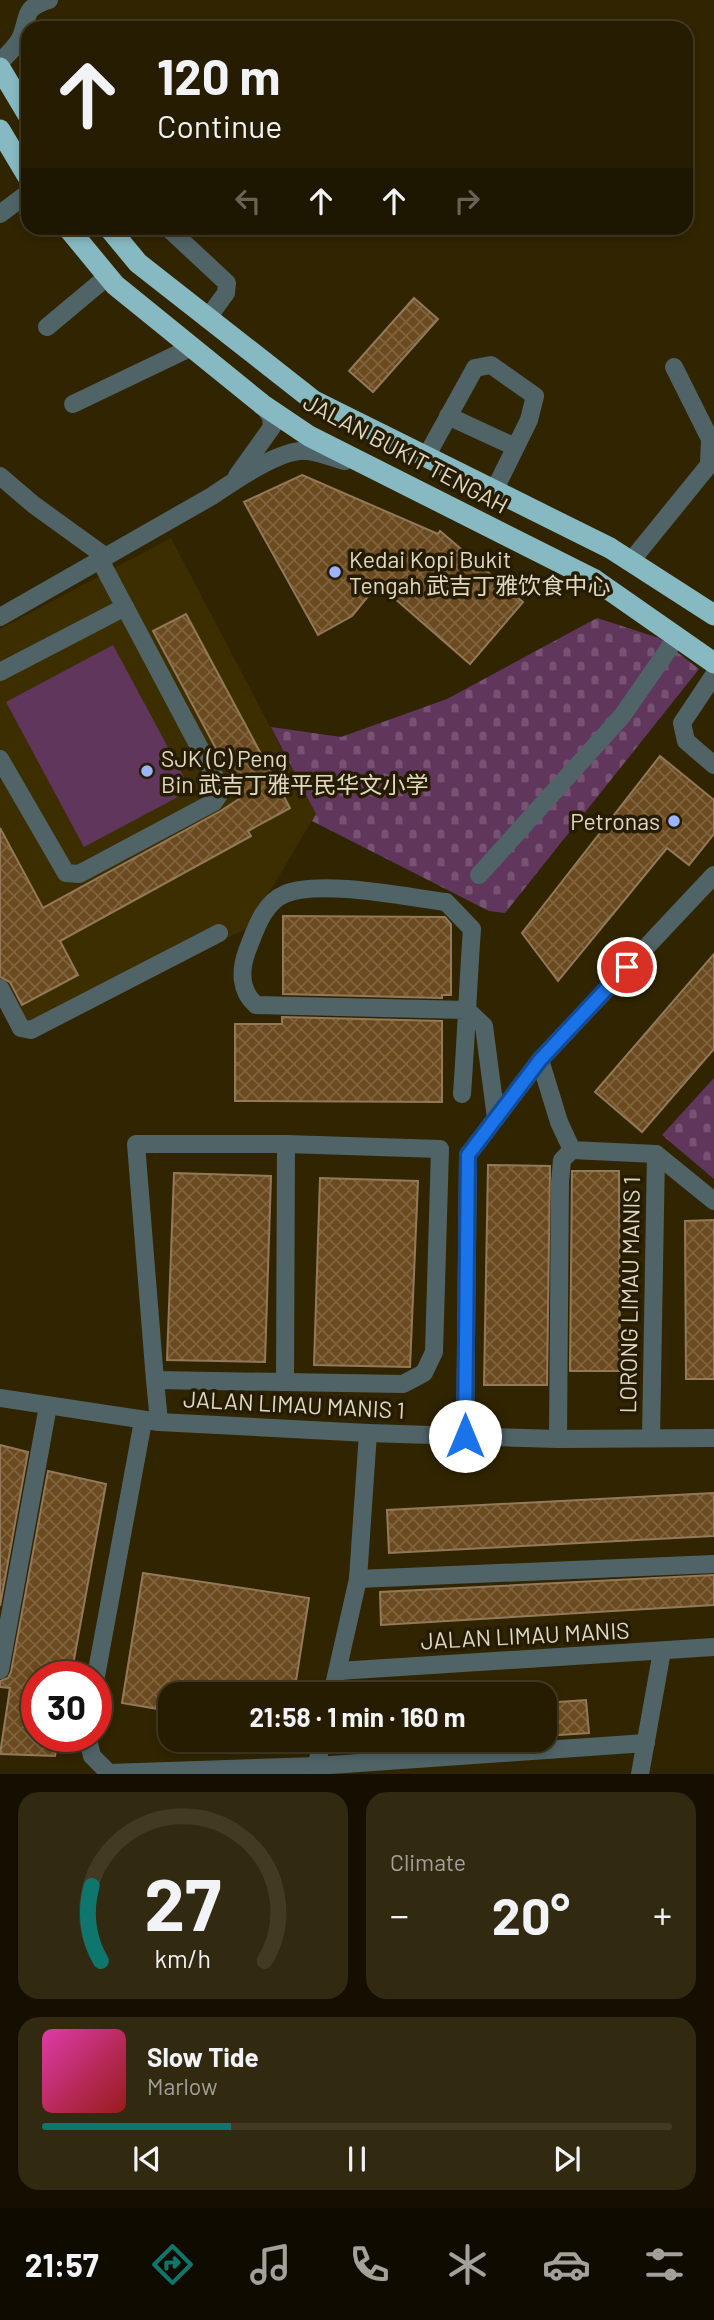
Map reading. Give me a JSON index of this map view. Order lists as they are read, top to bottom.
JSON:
{
  "streets": {
    "highway": ["JALAN BUKIT TENGAH"],
    "street": ["LORONG LIMAU MANIS 1", "JALAN LIMAU MANIS 1", "JALAN LIMAU MANIS"]
  },
  "crossings": [
    ["LORONG LIMAU MANIS 1", "JALAN LIMAU MANIS 1"]
  ],
  "places": ["Kedai Kopi Bukit Tengah 武吉丁雅饮食中心", "SJK (C) Peng Bin 武吉丁雅平民华文小学", "Petronas"],
  "page": {
    "turn": ["120 m", "Continue"],
    "limit": "30",
    "trip": "21:58 · 1 min · 160 m",
    "tile": "Climate",
    "heat": ["−", "20°", "+"],
    "song": ["Slow Tide", "Marlow"],
    "tabs": "21:57",
    "gauge": ["27", "km/h"]
  }
}
